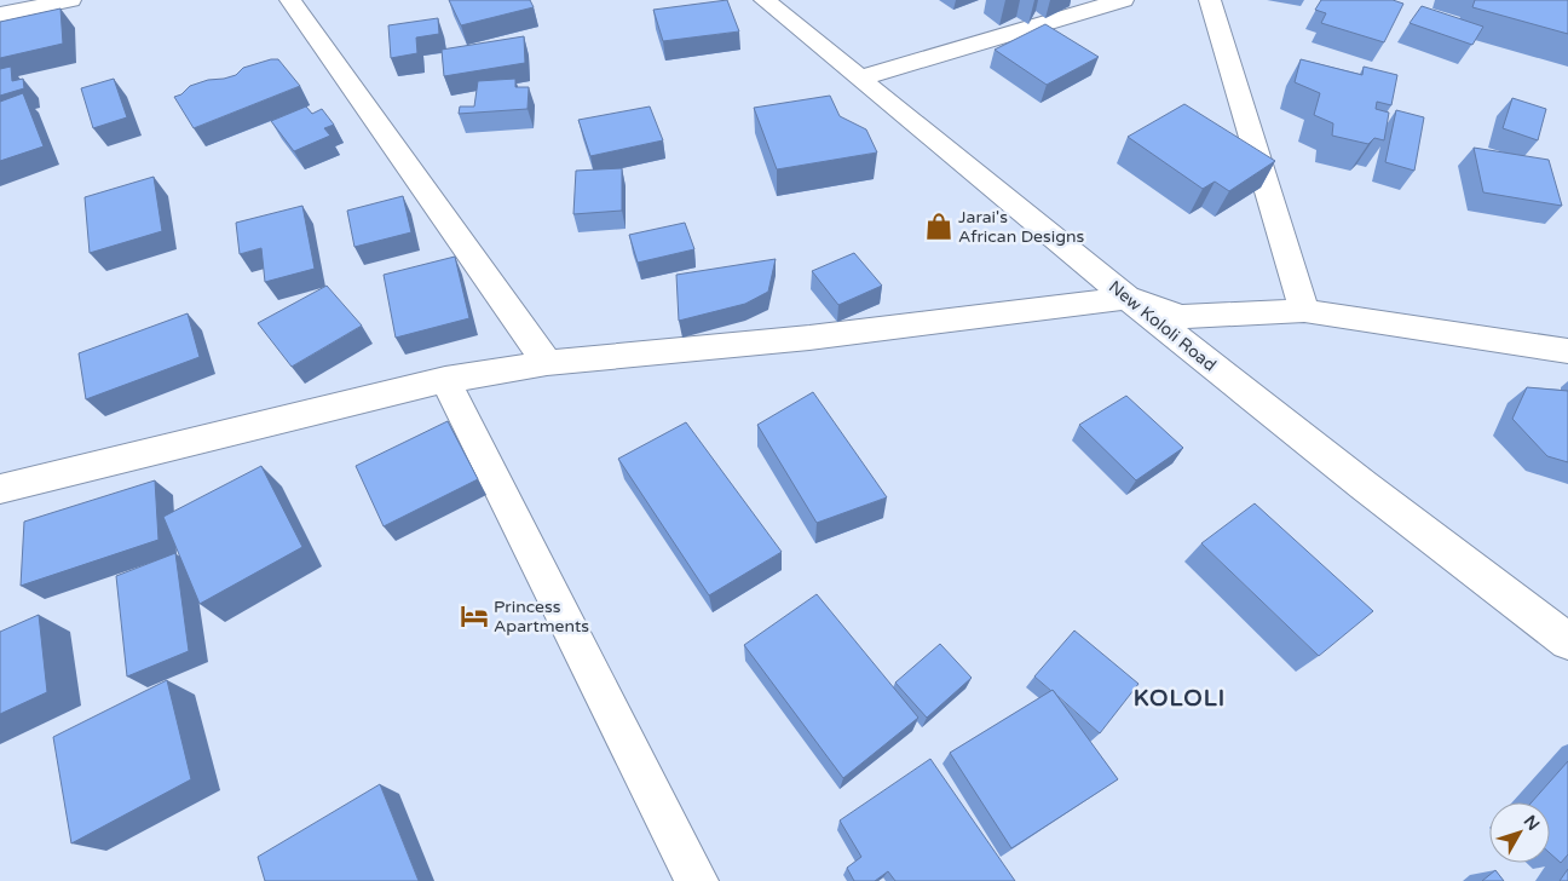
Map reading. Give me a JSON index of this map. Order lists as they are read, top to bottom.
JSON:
{
  "streets": {
    "street": ["New Kololi Road"]
  },
  "districts": ["KOLOLI"],
  "places": {
    "shop": ["Jarai's African Designs"],
    "hotel": ["Princess Apartments"]
  },
  "north": "top right"
}
